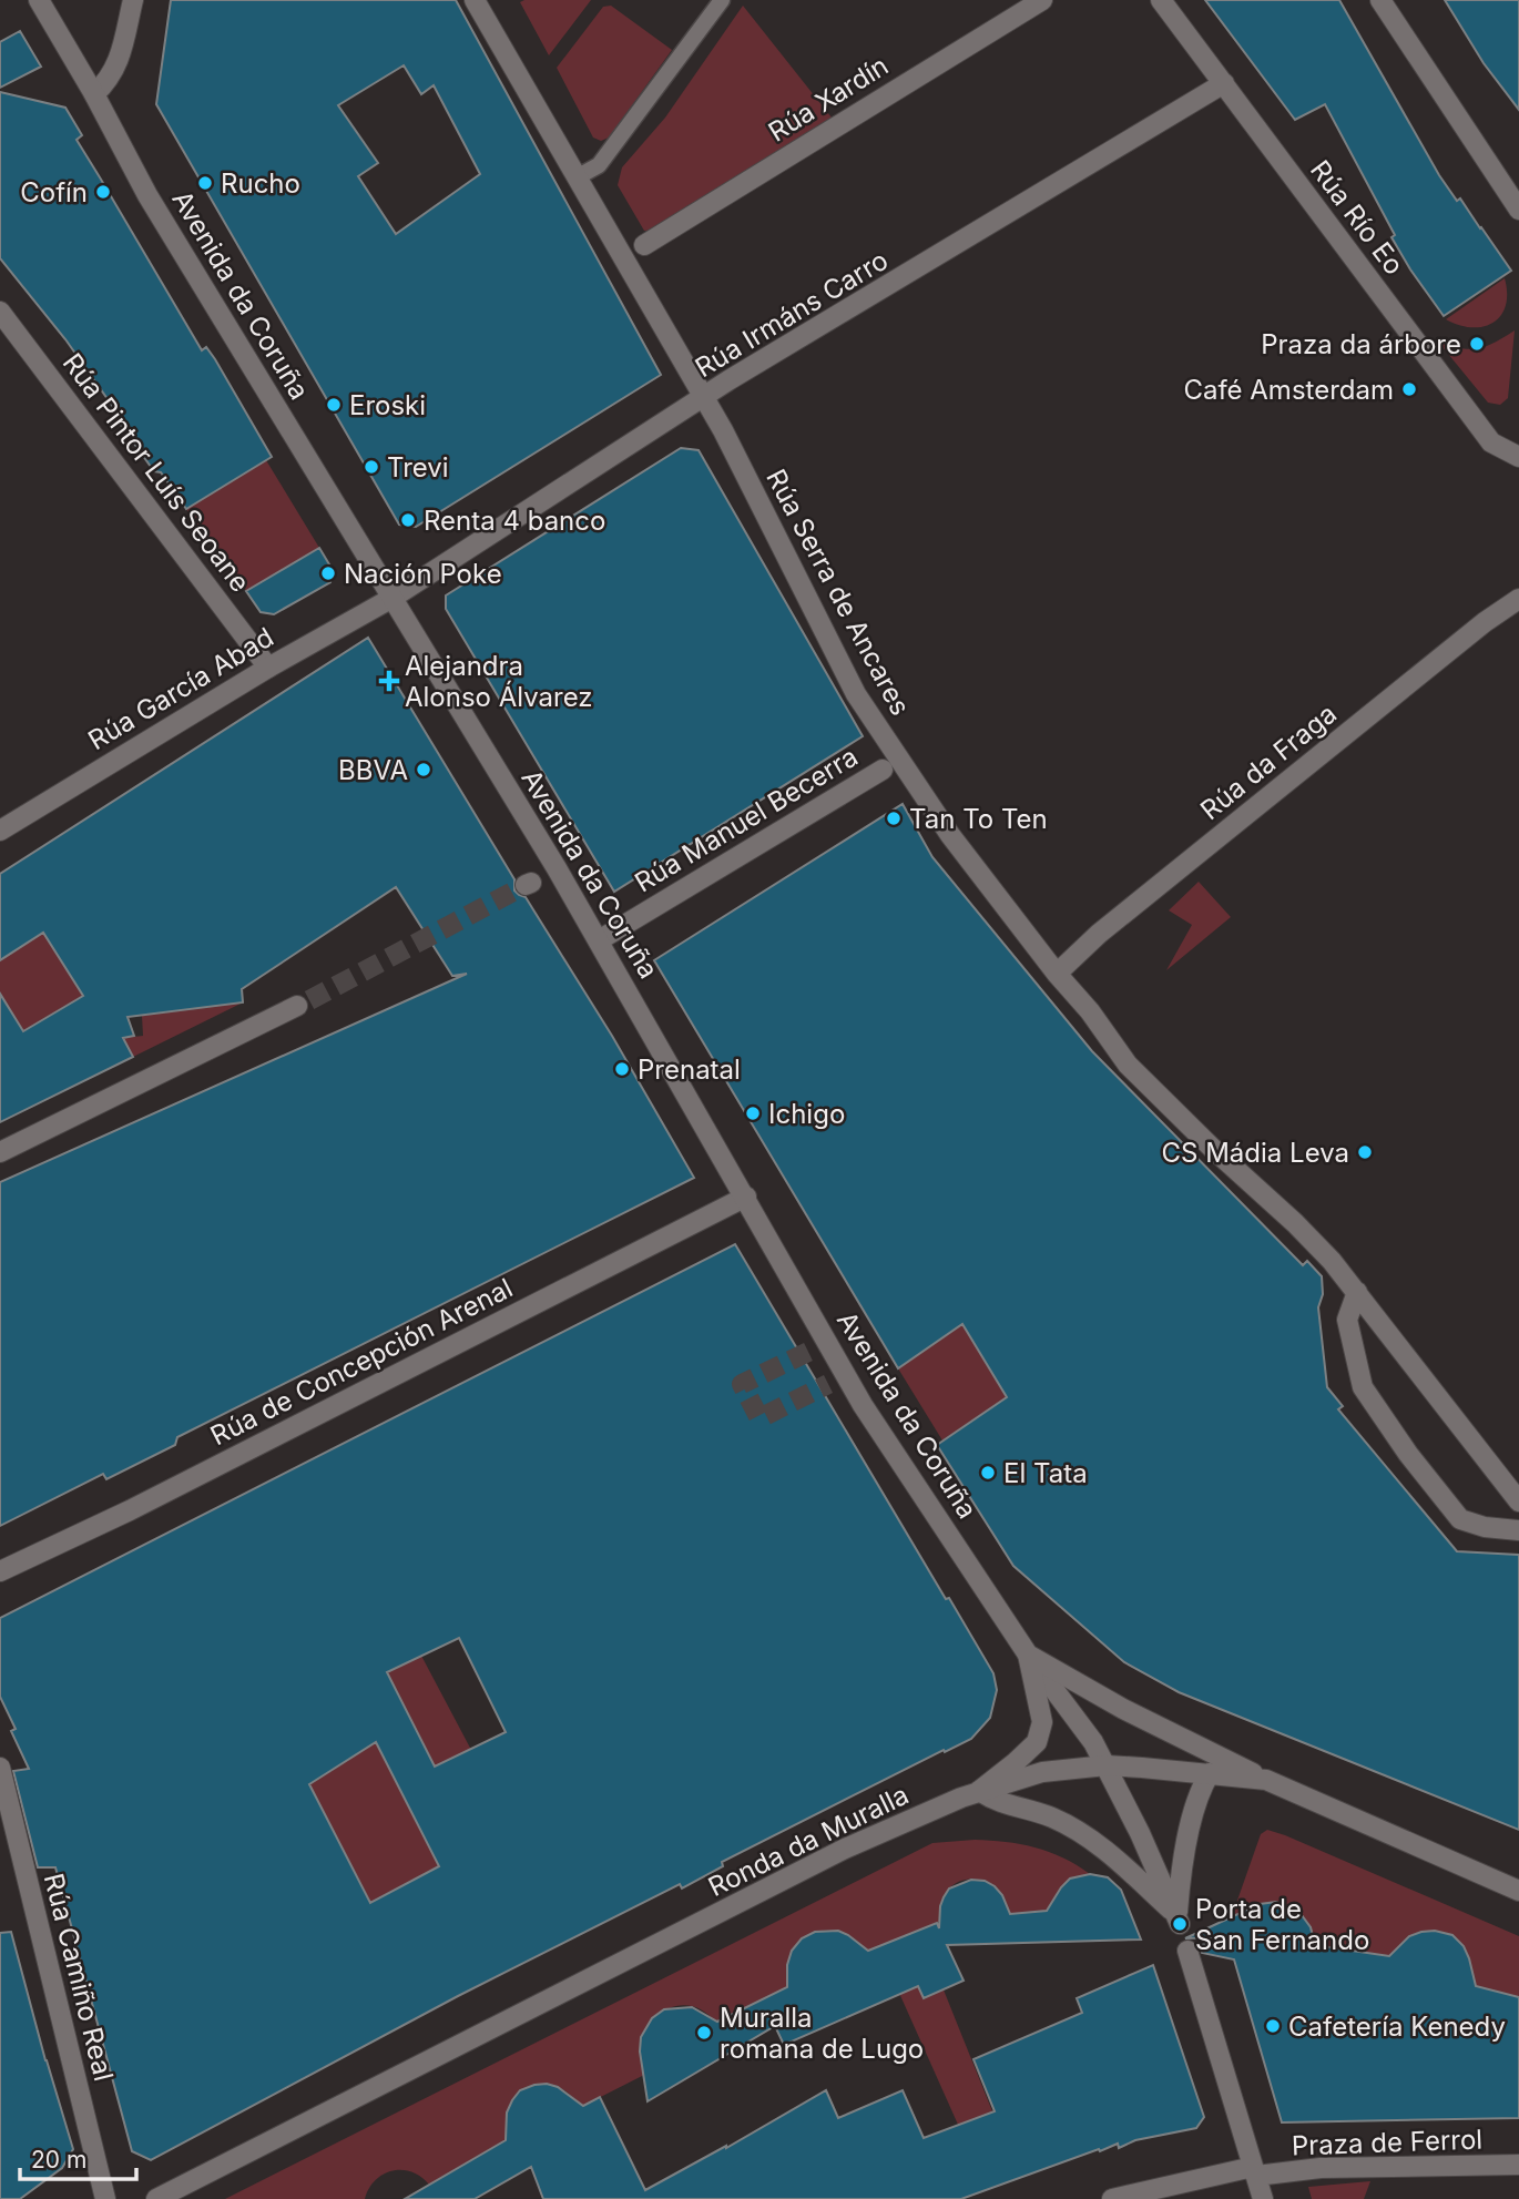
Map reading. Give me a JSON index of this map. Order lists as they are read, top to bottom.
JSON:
{
  "streets": {
    "street": [
      "Rúa Xardín",
      "Rúa Río Eo",
      "Avenida da Coruña",
      "Rúa Irmáns Carro",
      "Rúa Pintor Luís Seoane",
      "Rúa Serra de Ancares",
      "Rúa García Abad",
      "Rúa da Fraga",
      "Rúa Manuel Becerra",
      "Rúa de Concepción Arenal",
      "Ronda da Muralla",
      "Rúa Camiño Real",
      "Praza de Ferrol"
    ]
  },
  "crossings": [
    ["Rúa Río Eo", "Rúa Irmáns Carro"],
    ["Avenida da Coruña", "Rúa Irmáns Carro"],
    ["Avenida da Coruña", "Rúa García Abad"],
    ["Avenida da Coruña", "Rúa Manuel Becerra"],
    ["Avenida da Coruña", "Rúa de Concepción Arenal"],
    ["Avenida da Coruña", "Ronda da Muralla"],
    ["Rúa Irmáns Carro", "Rúa Serra de Ancares"],
    ["Rúa Irmáns Carro", "Rúa García Abad"],
    ["Rúa Pintor Luís Seoane", "Rúa García Abad"],
    ["Rúa Serra de Ancares", "Rúa da Fraga"]
  ],
  "places": {
    "other": [
      "Rucho",
      "Cofín",
      "Praza da árbore",
      "Café Amsterdam",
      "Eroski",
      "Trevi",
      "Renta 4 banco",
      "Nación Poke",
      "BBVA",
      "Tan To Ten",
      "Prenatal",
      "Ichigo",
      "CS Mádia Leva",
      "El Tata",
      "Porta de San Fernando",
      "Cafetería Kenedy",
      "Muralla romana de Lugo"
    ],
    "health": ["Alejandra Alonso Álvarez"]
  },
  "scale_bar": "20 m"
}
